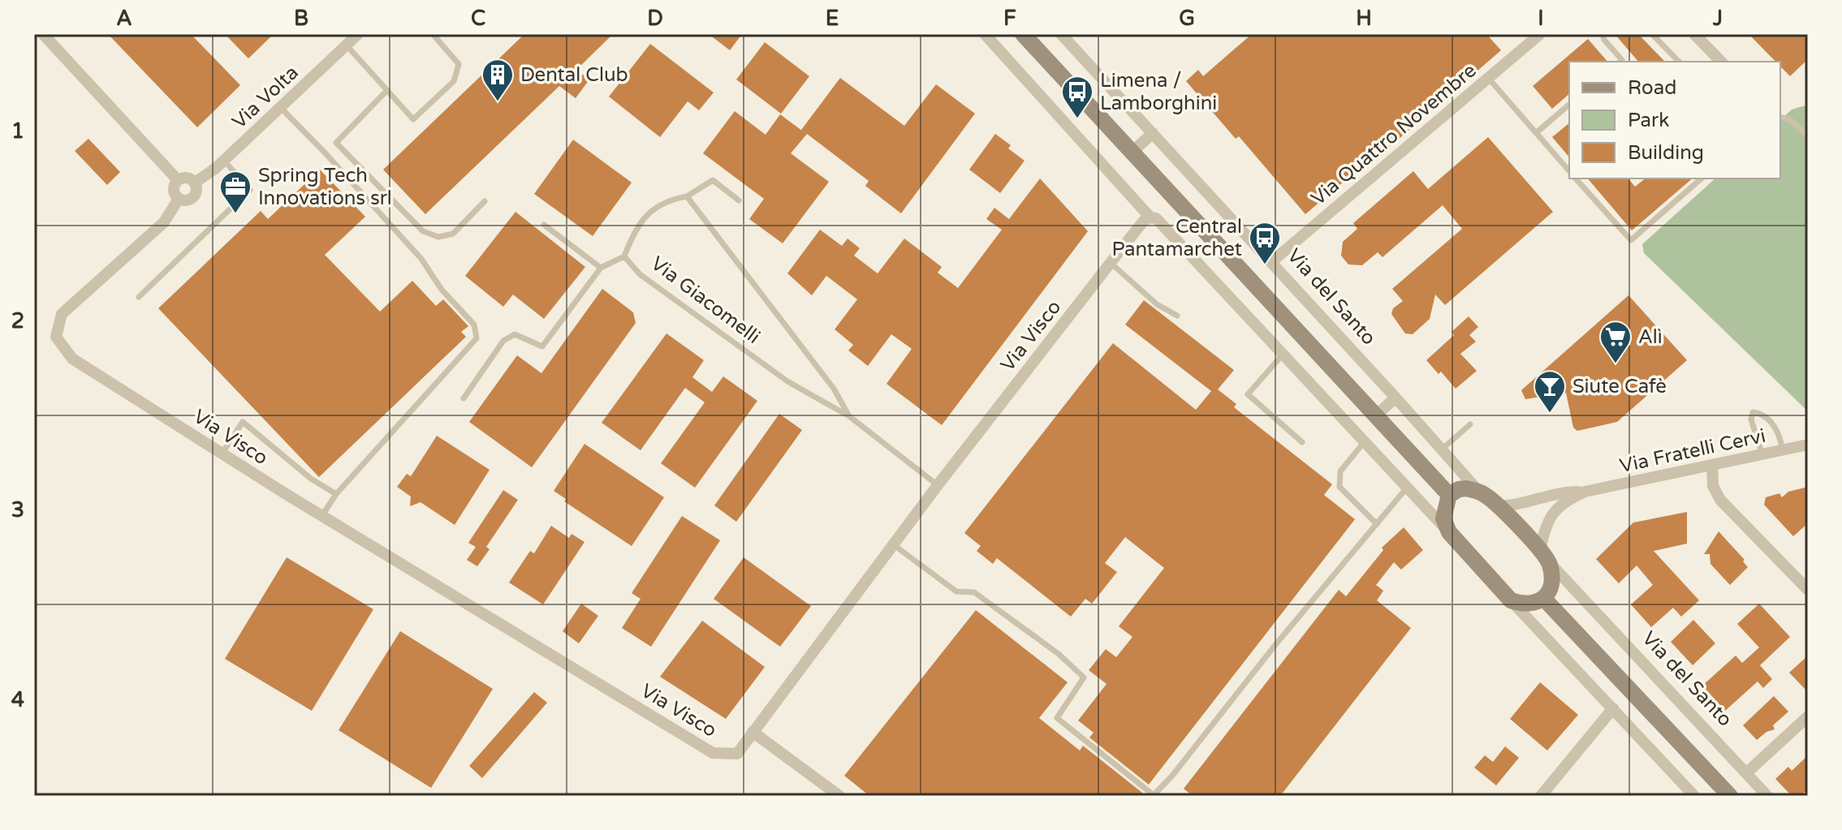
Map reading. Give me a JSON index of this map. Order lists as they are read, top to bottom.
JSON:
{
  "streets": {
    "street": [
      "Via Volta",
      "Via Quattro Novembre",
      "Via del Santo",
      "Via Visco",
      "Via Fratelli Cervi"
    ],
    "lane": ["Via Giacomelli"]
  },
  "crossings": [
    ["Via Volta", "Via Visco"],
    ["Via Quattro Novembre", "Via del Santo"],
    ["Via del Santo", "Via Fratelli Cervi"],
    ["Via Giacomelli", "Via Visco"]
  ],
  "places": {
    "building": ["Dental Club"],
    "bus stop": ["Limena / Lamborghini", "Central Pantamarchet"],
    "office": ["Spring Tech Innovations srl"],
    "supermarket": ["Alì"],
    "bar": ["Siute Cafè"]
  },
  "legend": ["Road", "Park", "Building"],
  "grid": {
    "columns": [
      "A",
      "B",
      "C",
      "D",
      "E",
      "F",
      "G",
      "H",
      "I",
      "J"
    ],
    "rows": [
      "1",
      "2",
      "3",
      "4"
    ]
  }
}
